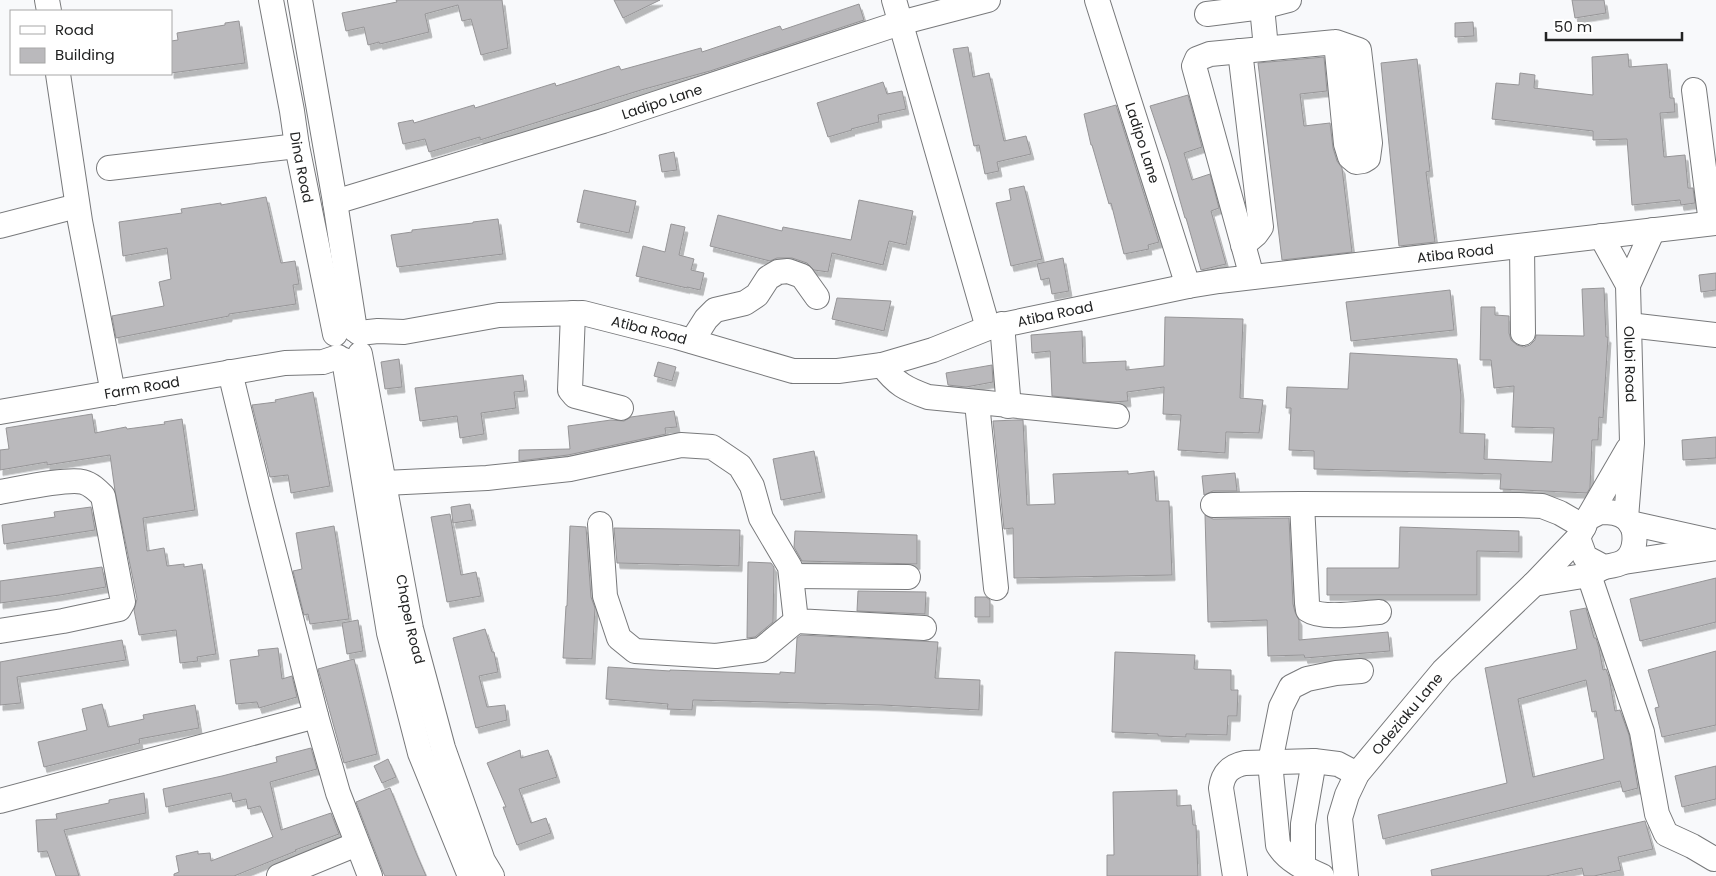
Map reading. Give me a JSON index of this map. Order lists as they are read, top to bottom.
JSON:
{
  "streets": {
    "street": [
      "Ladipo Lane",
      "Dina Road",
      "Atiba Road",
      "Olubi Road",
      "Farm Road",
      "Chapel Road",
      "Odeziaku Lane"
    ]
  },
  "crossings": [
    ["Ladipo Lane", "Dina Road"],
    ["Ladipo Lane", "Atiba Road"],
    ["Dina Road", "Atiba Road"],
    ["Dina Road", "Farm Road"],
    ["Dina Road", "Chapel Road"],
    ["Atiba Road", "Olubi Road"],
    ["Atiba Road", "Farm Road"],
    ["Atiba Road", "Chapel Road"],
    ["Olubi Road", "Odeziaku Lane"],
    ["Farm Road", "Chapel Road"]
  ],
  "legend": ["Road", "Building"],
  "scale_bar": "50 m"
}
